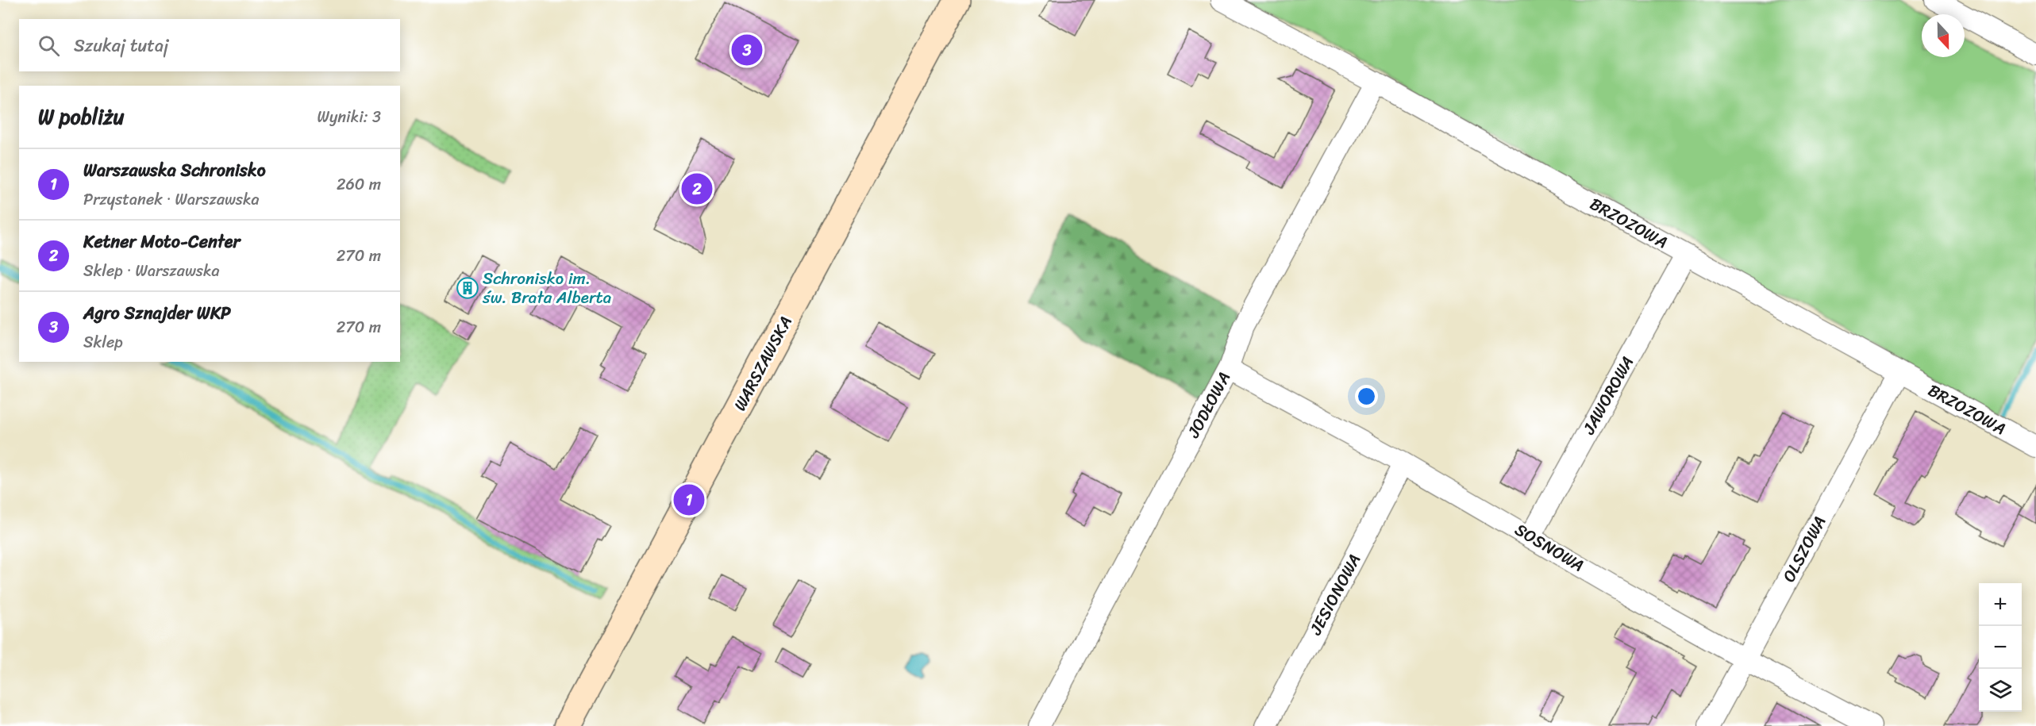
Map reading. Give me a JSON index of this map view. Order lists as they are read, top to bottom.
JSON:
{
  "streets": {
    "main road": ["WARSZAWSKA"],
    "street": [
      "BRZOZOWA",
      "JAWOROWA",
      "JODŁOWA",
      "SOSNOWA",
      "OLSZOWA",
      "JESIONOWA"
    ]
  },
  "crossings": [
    ["BRZOZOWA", "JAWOROWA"],
    ["BRZOZOWA", "JODŁOWA"],
    ["BRZOZOWA", "OLSZOWA"],
    ["JAWOROWA", "SOSNOWA"],
    ["JODŁOWA", "SOSNOWA"],
    ["SOSNOWA", "OLSZOWA"],
    ["SOSNOWA", "JESIONOWA"]
  ],
  "places": {
    "building": ["Schronisko im. św. Brata Alberta"]
  },
  "north": "bottom",
  "page": {
    "search": "Szukaj tutaj",
    "pins": ["3", "2", "1"],
    "heading": ["W pobliżu", "Wyniki: 3"],
    "list": [
      {
        "mark": "1",
        "name": "Warszawska Schronisko",
        "note": "Przystanek · Warszawska",
        "value": "260 m"
      },
      {
        "mark": "2",
        "name": "Ketner Moto-Center",
        "note": "Sklep · Warszawska",
        "value": "270 m"
      },
      {
        "mark": "3",
        "name": "Agro Sznajder WKP",
        "note": "Sklep",
        "value": "270 m"
      }
    ],
    "map_buttons": ["+", "−"]
  }
}
